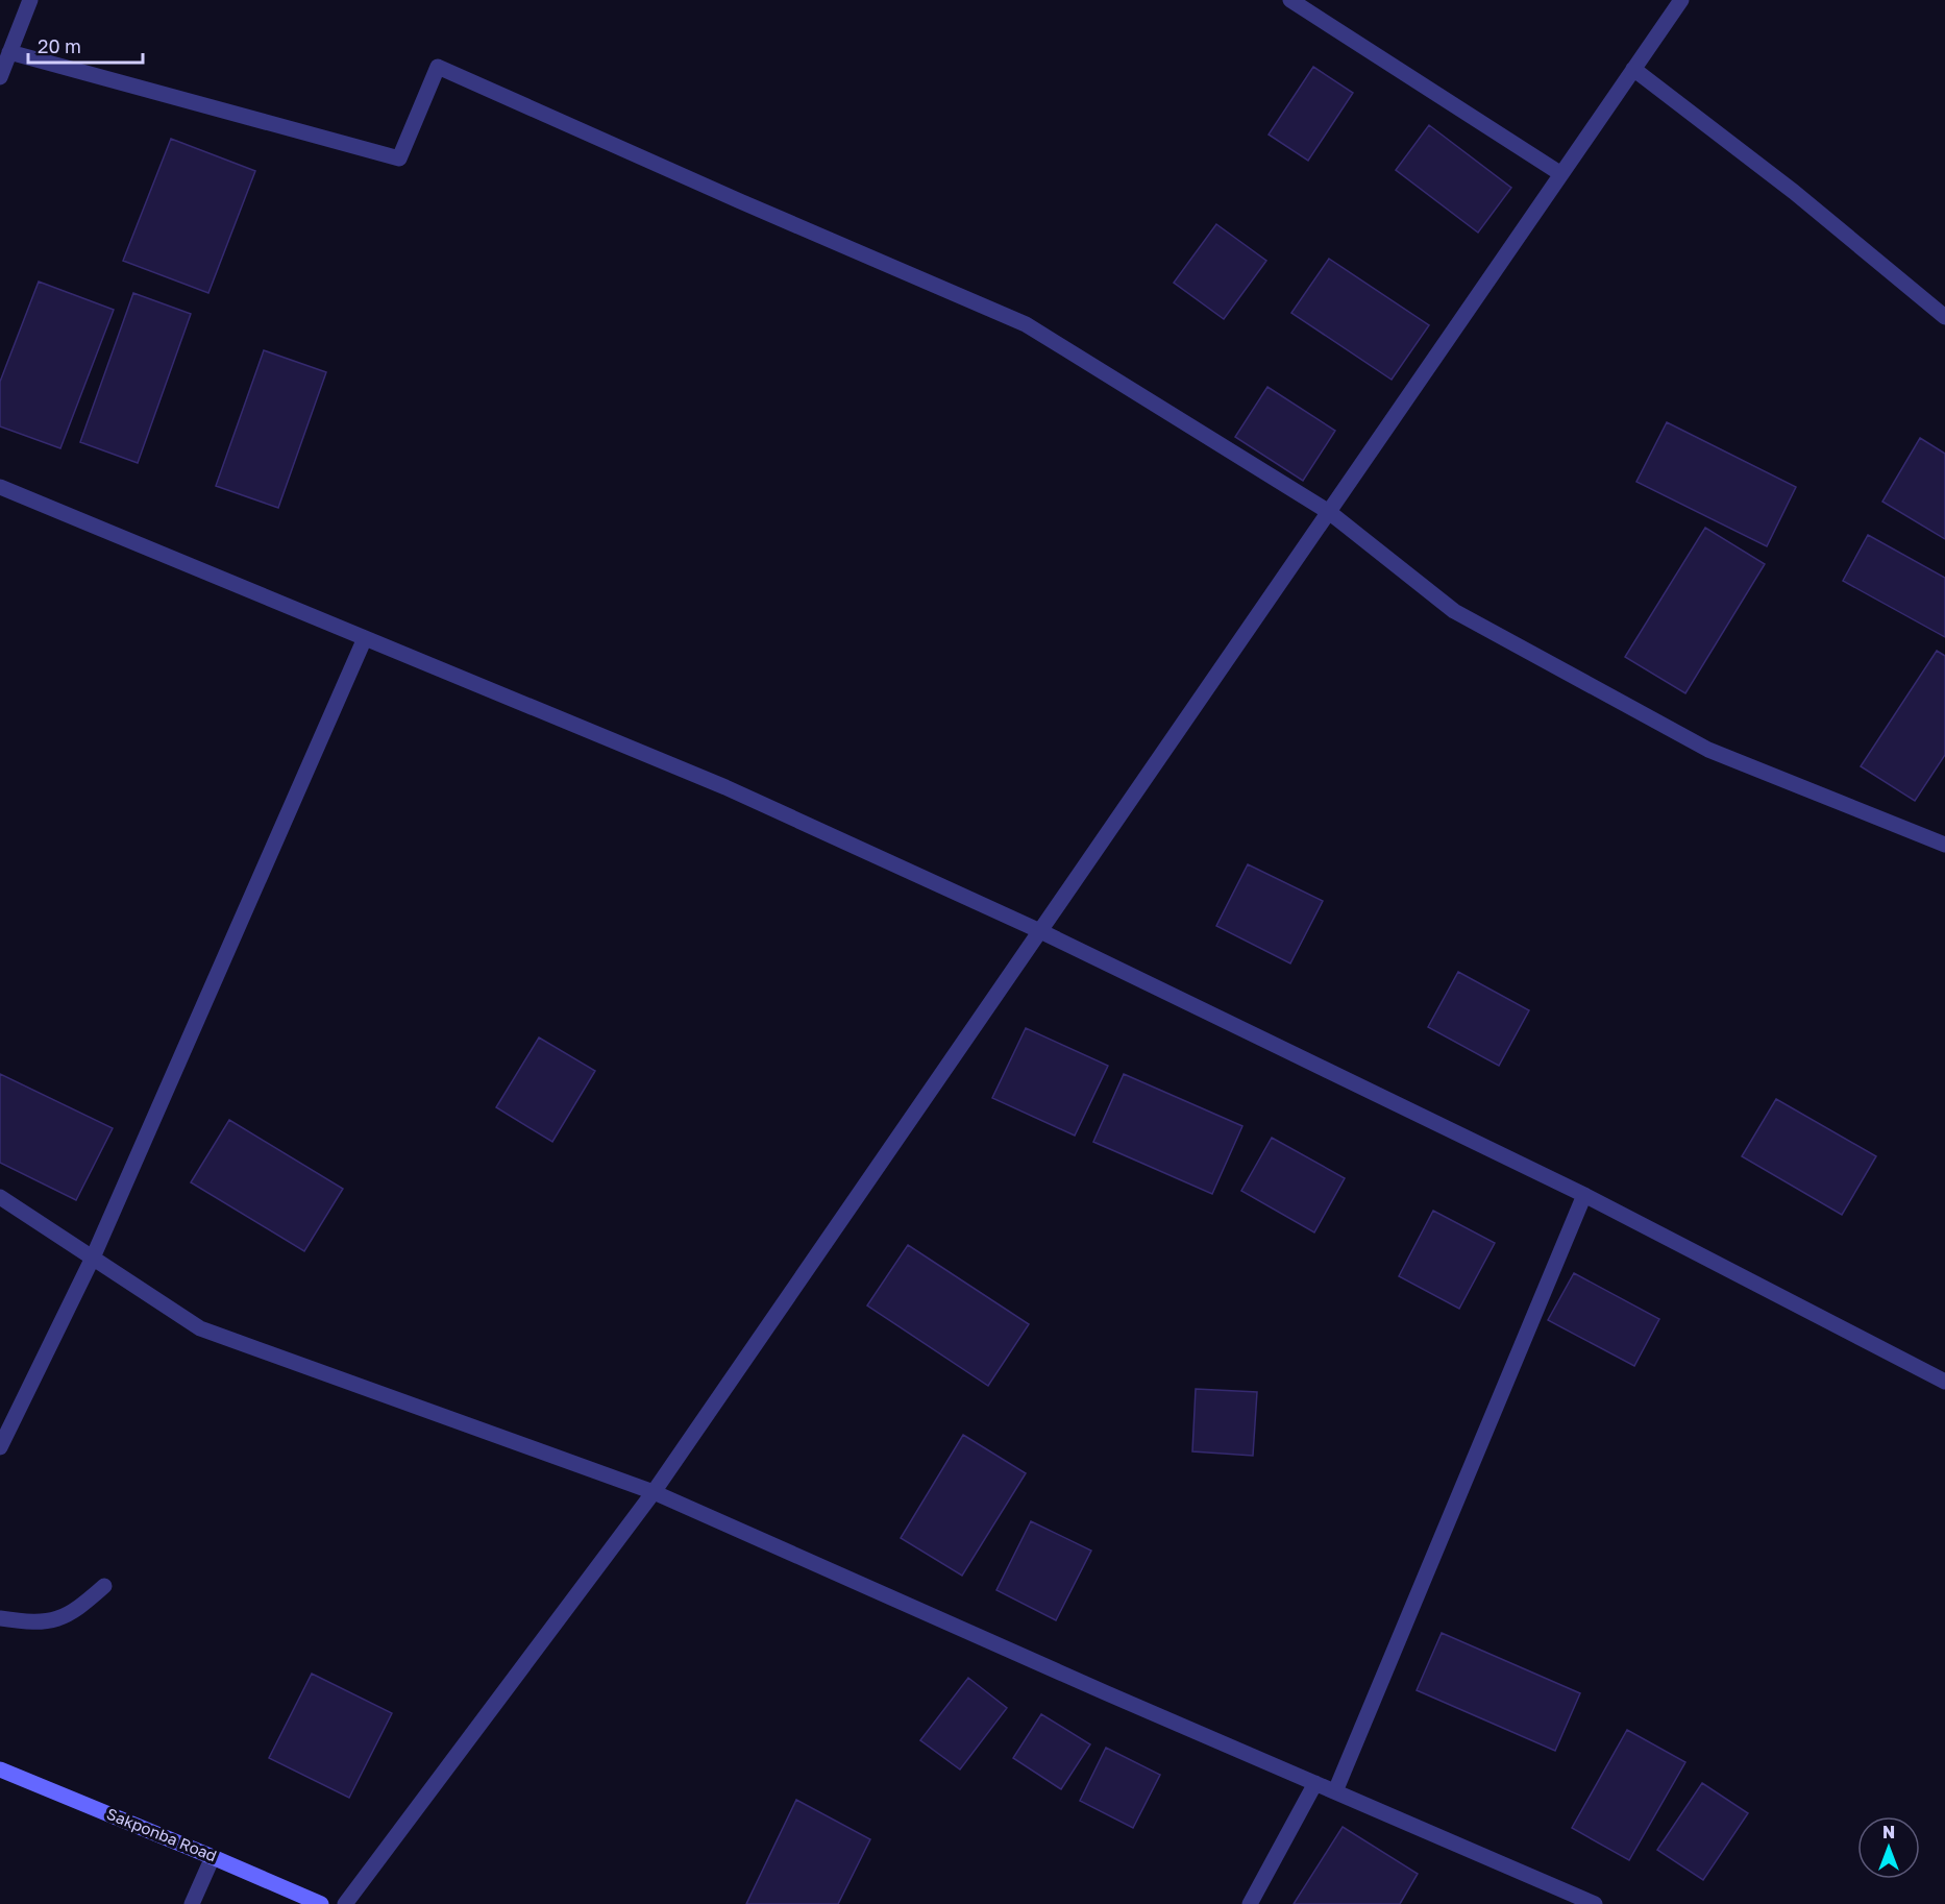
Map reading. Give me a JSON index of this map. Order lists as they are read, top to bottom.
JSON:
{
  "streets": {
    "main road": ["Sakponba Road"]
  },
  "scale_bar": "20 m",
  "north": "top"
}
